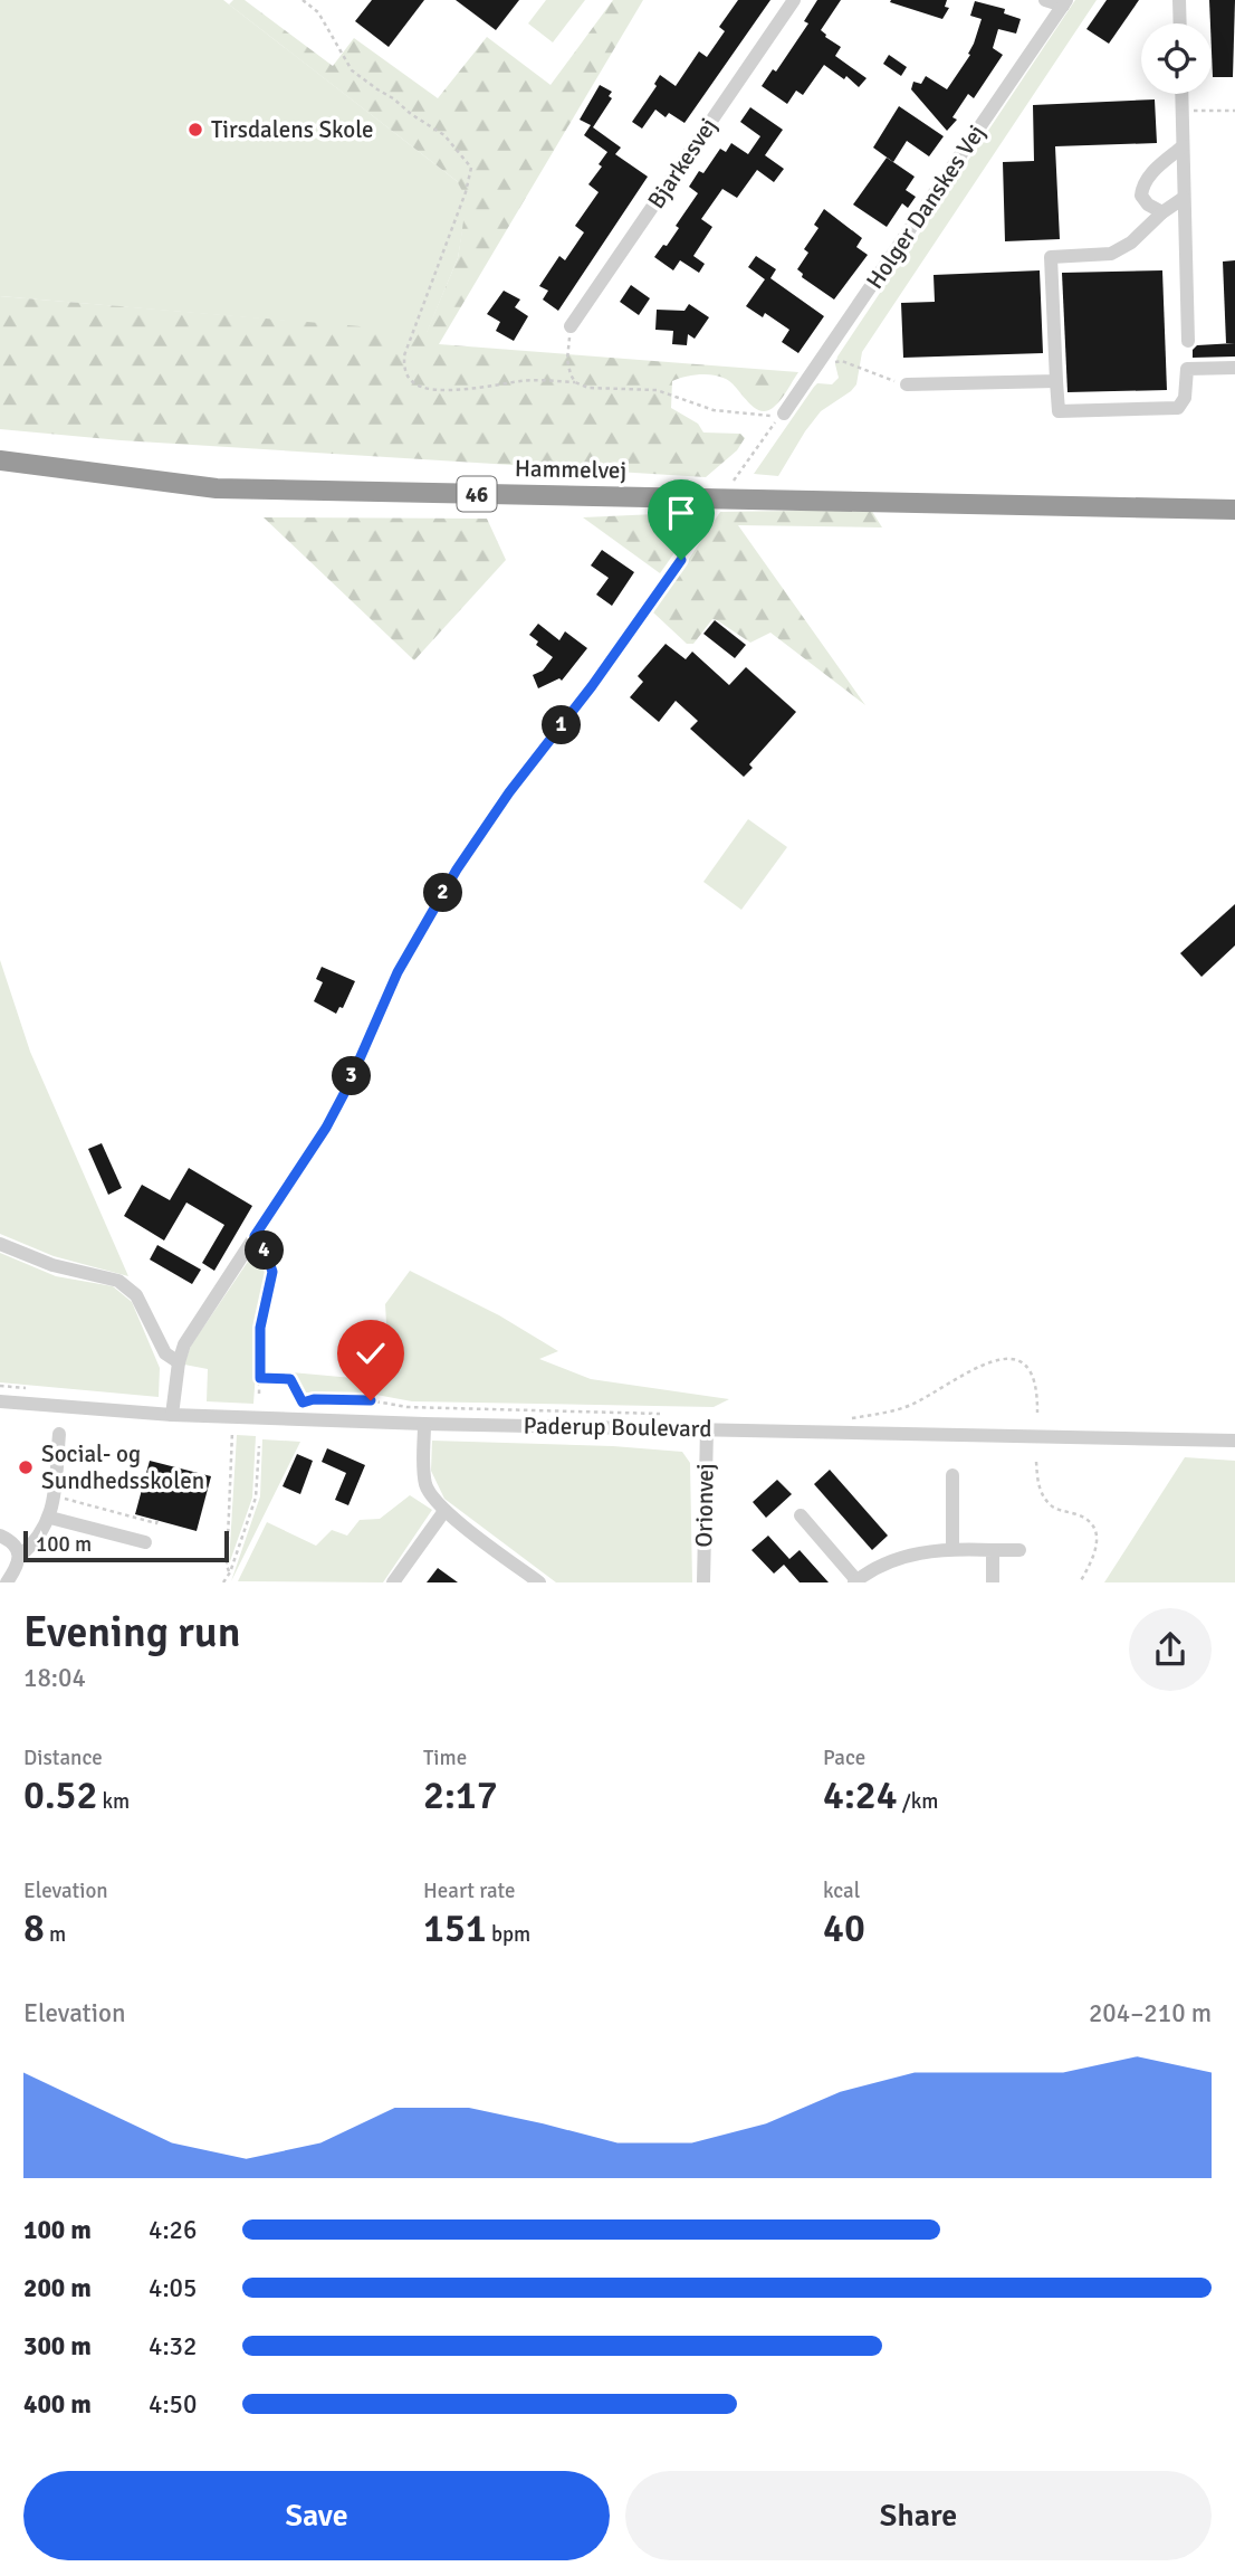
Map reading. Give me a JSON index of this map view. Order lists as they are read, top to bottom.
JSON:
{
  "streets": {
    "highway": ["Hammelvej", "46"],
    "street": [
      "Bjarkesvej",
      "Holger Danskes Vej",
      "Paderup Boulevard",
      "Orionvej"
    ]
  },
  "crossings": [
    ["Paderup Boulevard", "Orionvej"]
  ],
  "places": ["Tirsdalens Skole", "Social- og Sundhedsskolen"],
  "scale_bar": "100 m",
  "page": {
    "pins": [
      "1",
      "2",
      "3",
      "4"
    ],
    "scale": "100 m",
    "heading": ["Evening run", "18:04"],
    "stats": [
      ["Distance", "0.52 km"],
      ["Time", "2:17"],
      ["Pace", "4:24 /km"],
      ["Elevation", "8 m"],
      ["Heart rate", "151 bpm"],
      ["kcal", "40"]
    ],
    "chart": ["Elevation", "204–210 m"],
    "list": [
      {
        "name": "100 m",
        "note": "4:26"
      },
      {
        "name": "200 m",
        "note": "4:05"
      },
      {
        "name": "300 m",
        "note": "4:32"
      },
      {
        "name": "400 m",
        "note": "4:50"
      }
    ],
    "buttons": ["Save", "Share"]
  }
}
